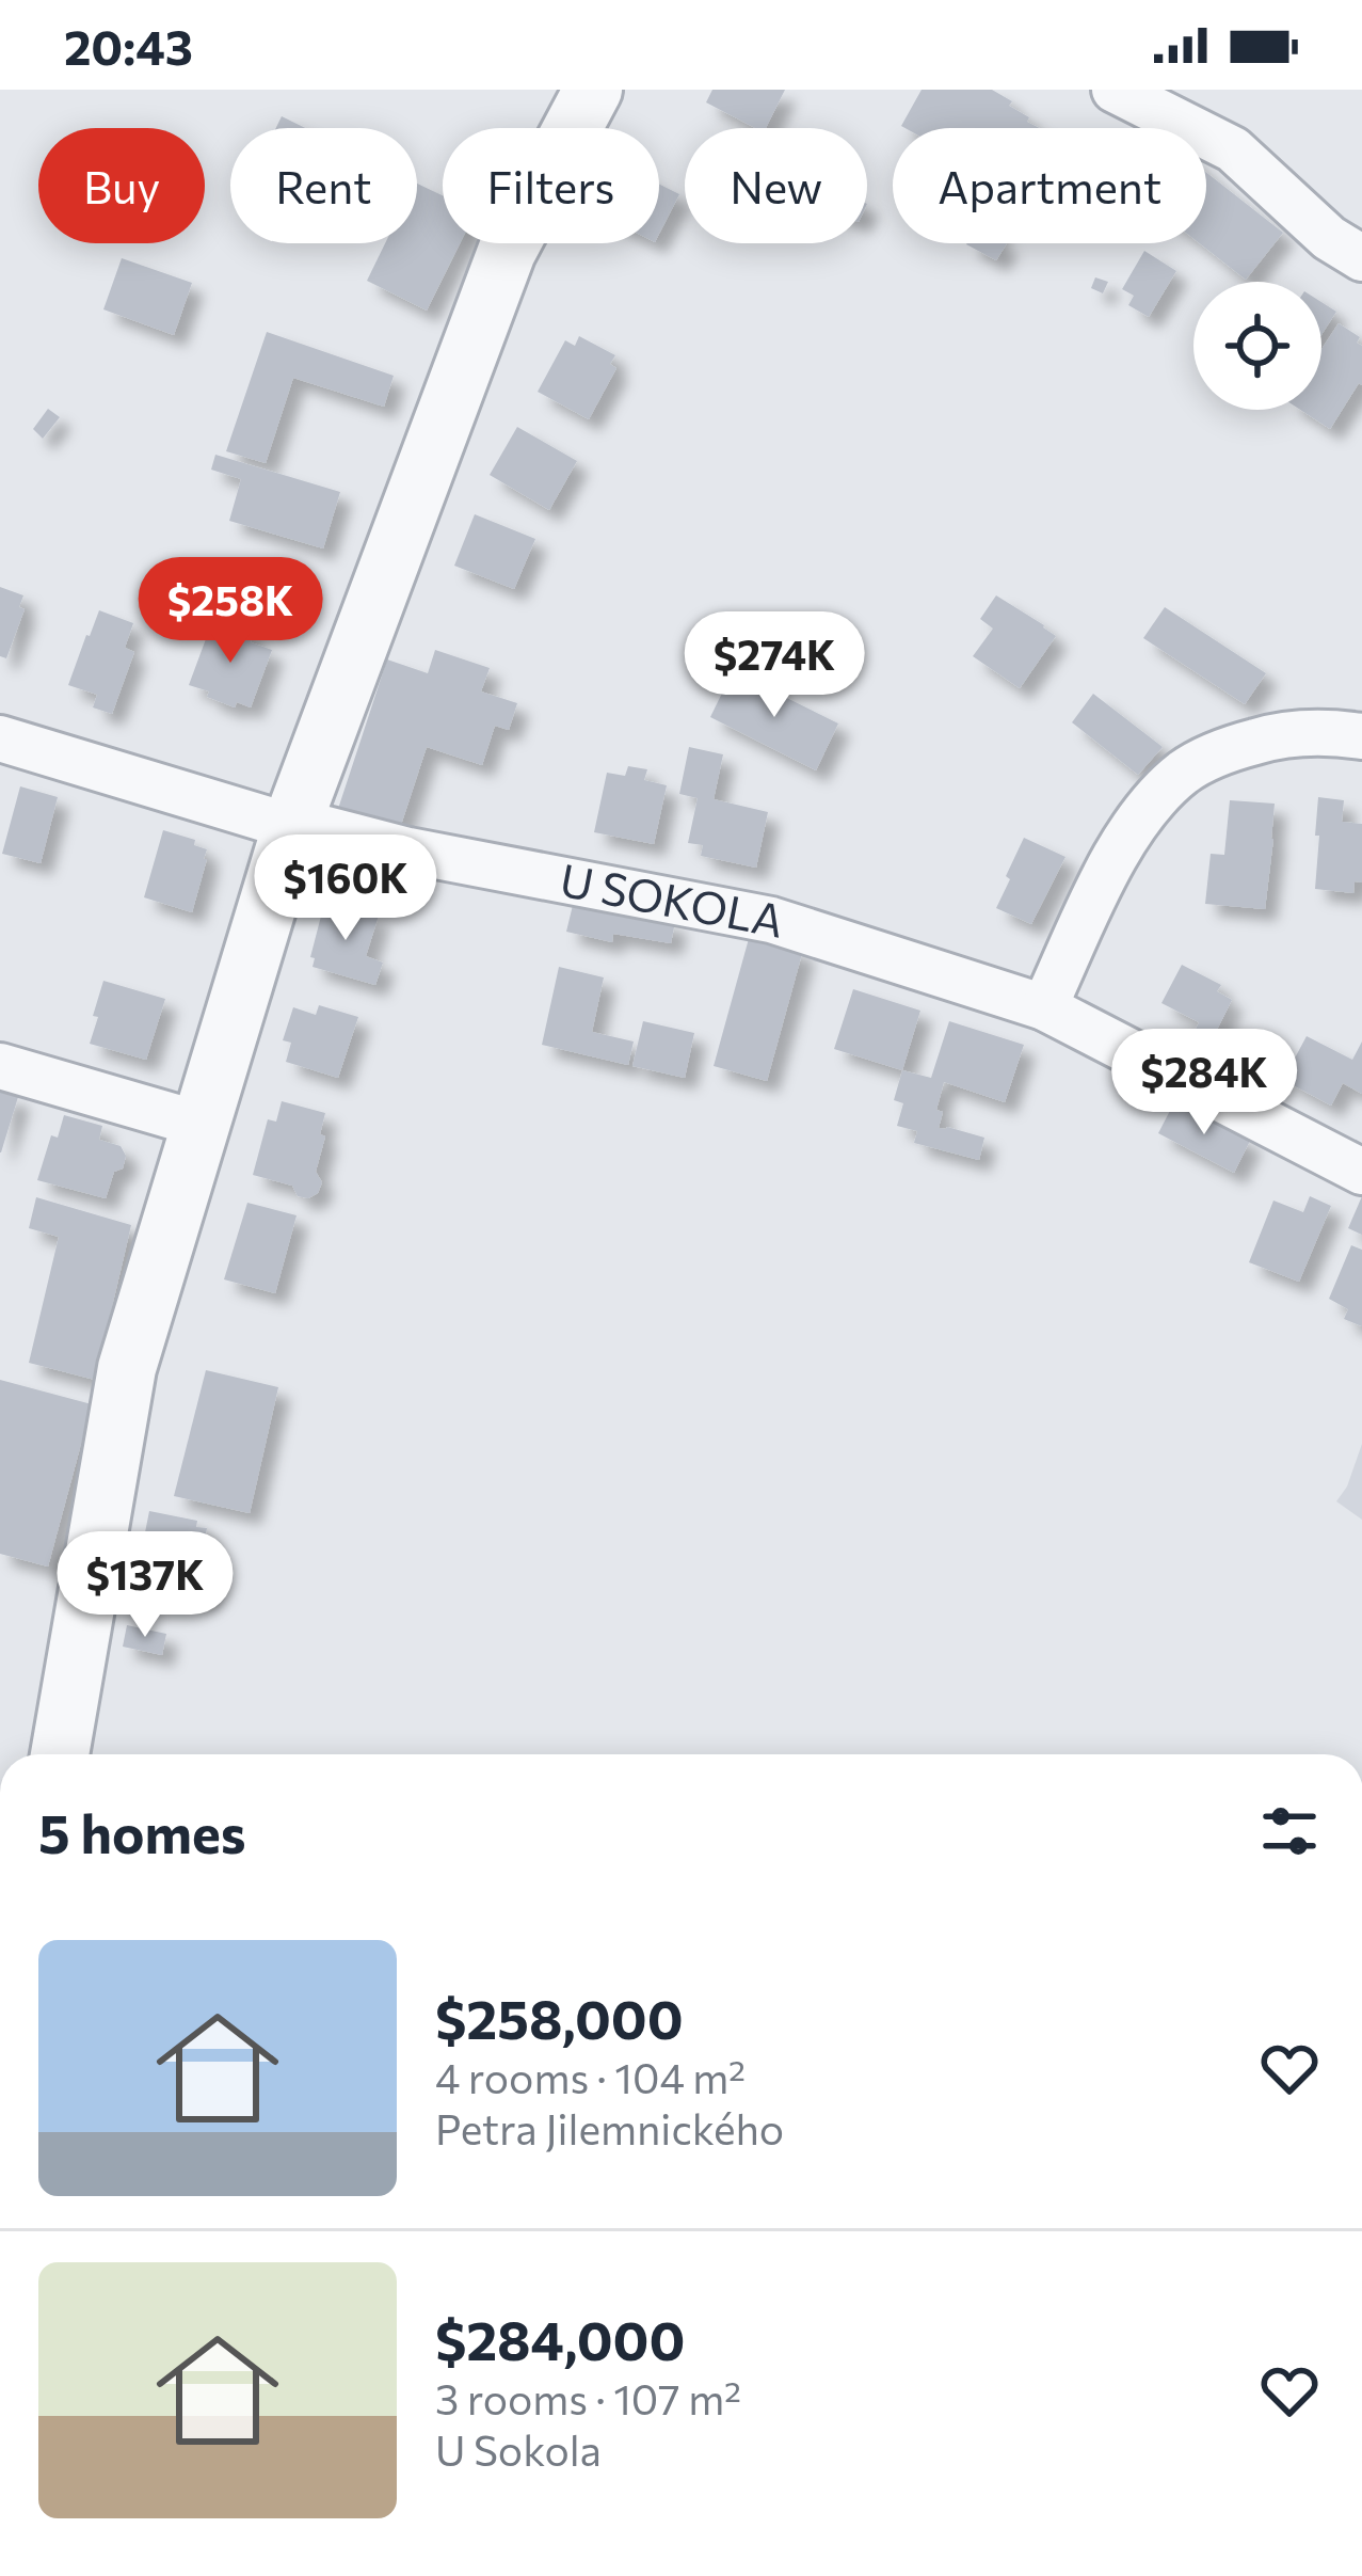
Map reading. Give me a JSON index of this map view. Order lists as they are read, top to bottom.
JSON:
{
  "streets": {
    "street": ["U SOKOLA"]
  },
  "page": {
    "status": "20:43",
    "chip": [
      "Buy",
      "Rent",
      "Filters",
      "New",
      "Apartment"
    ],
    "price": [
      "$258K",
      "$274K",
      "$160K",
      "$284K",
      "$137K"
    ],
    "heading": "5 homes",
    "list": [
      {
        "name": "$258,000",
        "note": "4 rooms · 104 m² · Petra Jilemnického"
      },
      {
        "name": "$284,000",
        "note": "3 rooms · 107 m² · U Sokola"
      }
    ]
  }
}
